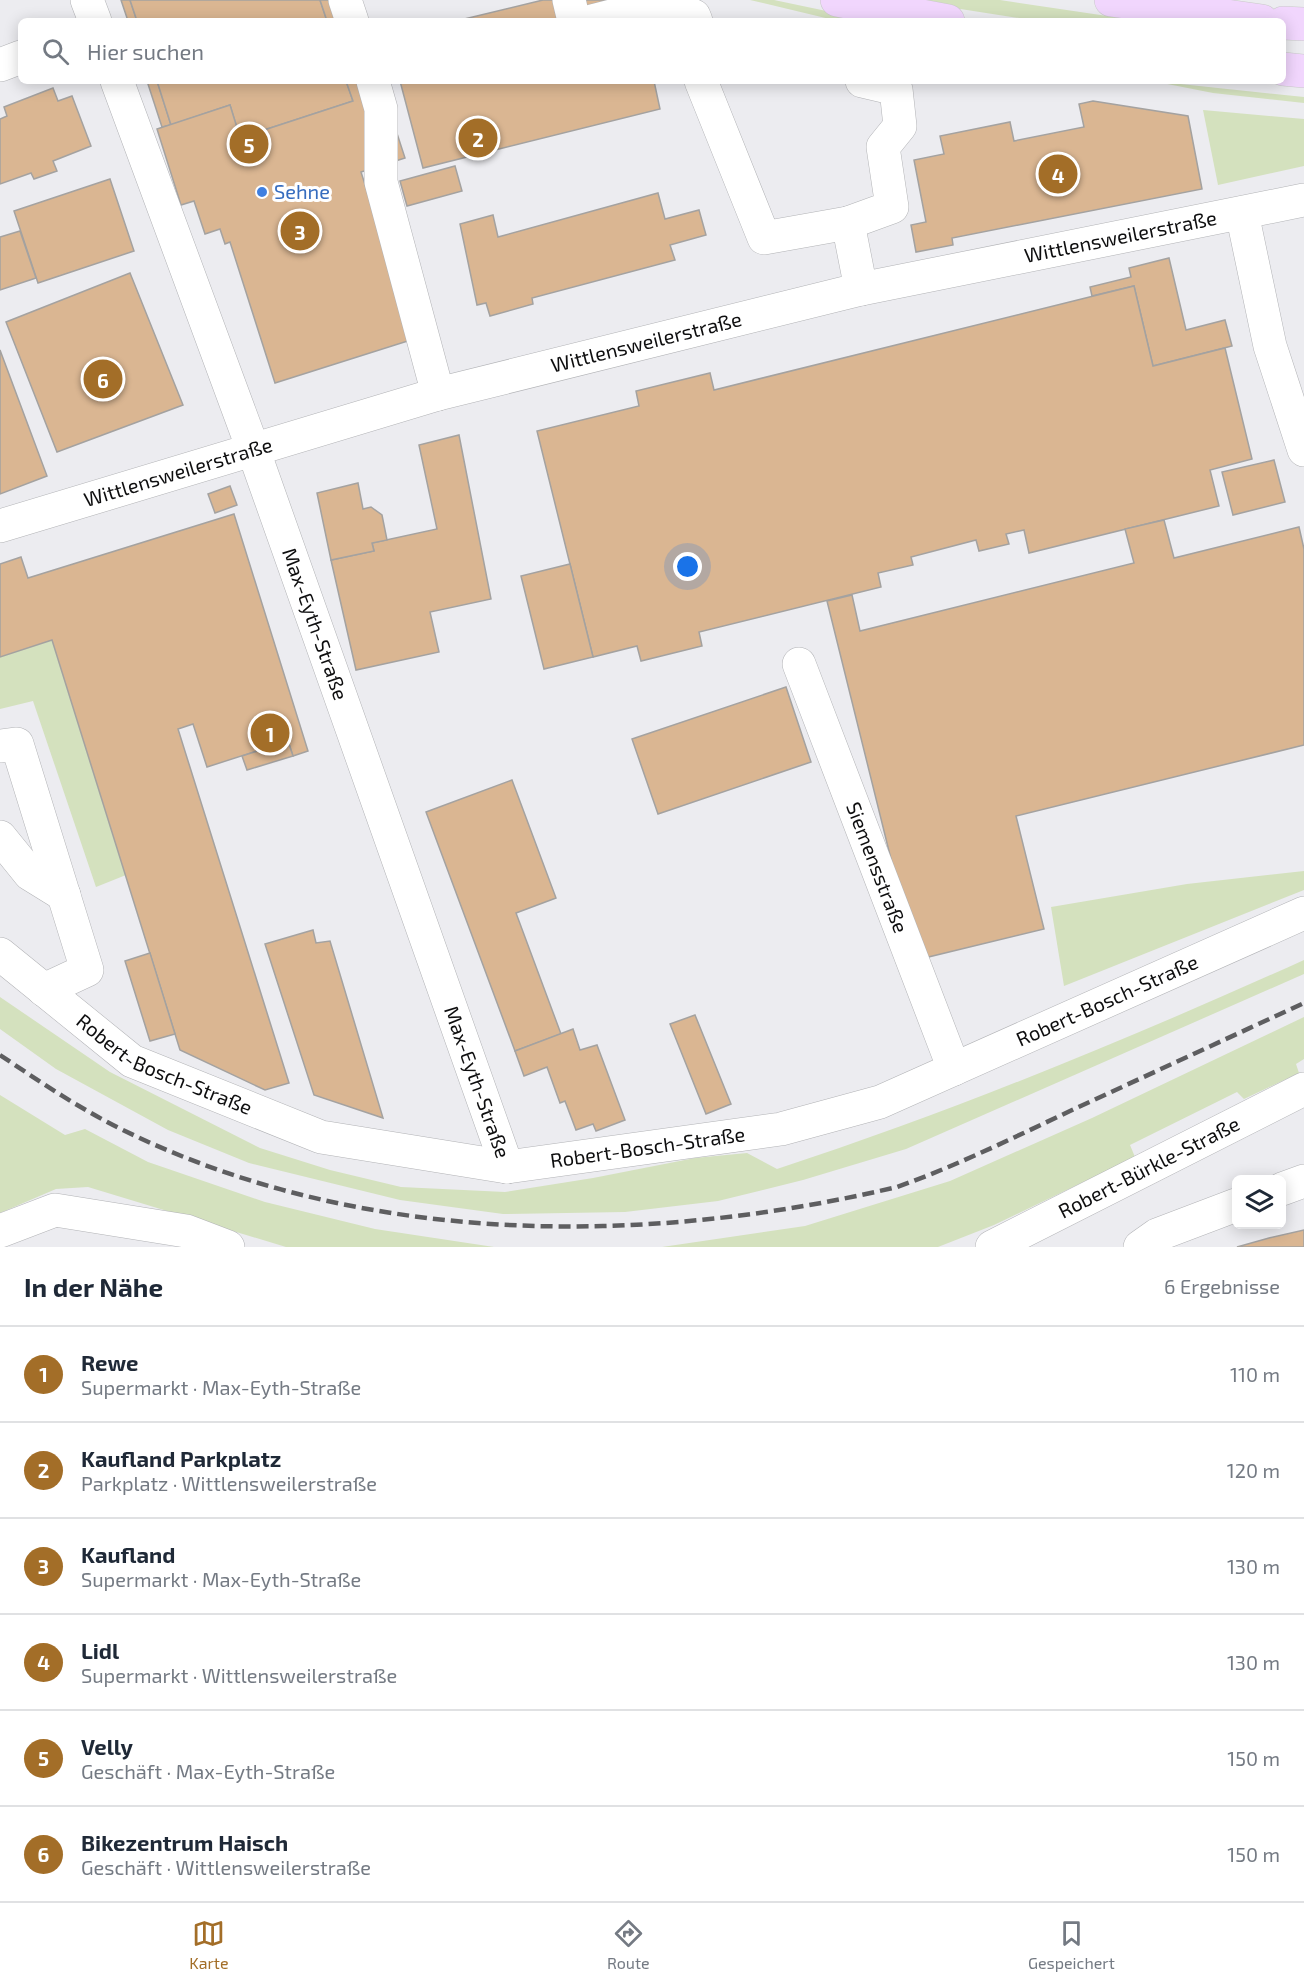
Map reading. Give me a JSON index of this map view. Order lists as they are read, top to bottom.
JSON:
{
  "streets": {
    "street": [
      "Wittlensweilerstraße",
      "Max-Eyth-Straße",
      "Siemensstraße",
      "Robert-Bosch-Straße",
      "Robert-Bürkle-Straße"
    ]
  },
  "crossings": [
    ["Wittlensweilerstraße", "Max-Eyth-Straße"],
    ["Max-Eyth-Straße", "Robert-Bosch-Straße"],
    ["Siemensstraße", "Robert-Bosch-Straße"]
  ],
  "places": ["Sehne"],
  "page": {
    "search": "Hier suchen",
    "pins": [
      "2",
      "5",
      "4",
      "3",
      "6",
      "1"
    ],
    "heading": ["In der Nähe", "6 Ergebnisse"],
    "list": [
      {
        "mark": "1",
        "name": "Rewe",
        "note": "Supermarkt · Max-Eyth-Straße",
        "value": "110 m"
      },
      {
        "mark": "2",
        "name": "Kaufland Parkplatz",
        "note": "Parkplatz · Wittlensweilerstraße",
        "value": "120 m"
      },
      {
        "mark": "3",
        "name": "Kaufland",
        "note": "Supermarkt · Max-Eyth-Straße",
        "value": "130 m"
      },
      {
        "mark": "4",
        "name": "Lidl",
        "note": "Supermarkt · Wittlensweilerstraße",
        "value": "130 m"
      },
      {
        "mark": "5",
        "name": "Velly",
        "note": "Geschäft · Max-Eyth-Straße",
        "value": "150 m"
      },
      {
        "mark": "6",
        "name": "Bikezentrum Haisch",
        "note": "Geschäft · Wittlensweilerstraße",
        "value": "150 m"
      }
    ],
    "nav": ["Karte", "Route", "Gespeichert"]
  }
}
